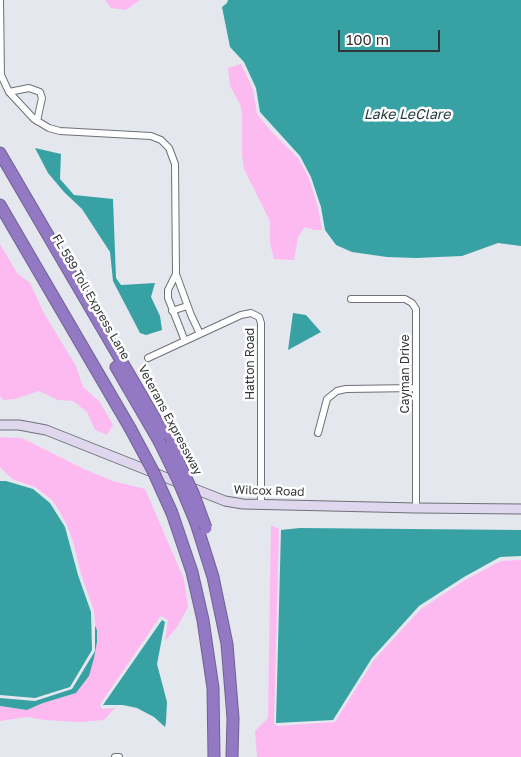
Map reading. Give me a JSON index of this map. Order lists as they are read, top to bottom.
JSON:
{
  "streets": {
    "highway": ["FL 589 Toll Express Lane", "Veterans Expressway"],
    "street": ["Hatton Road", "Cayman Drive", "Wilcox Road"]
  },
  "crossings": [
    ["FL 589 Toll Express Lane", "Veterans Expressway"],
    ["Hatton Road", "Wilcox Road"],
    ["Cayman Drive", "Wilcox Road"]
  ],
  "water": ["Lake LeClare"],
  "scale_bar": "100 m"
}
